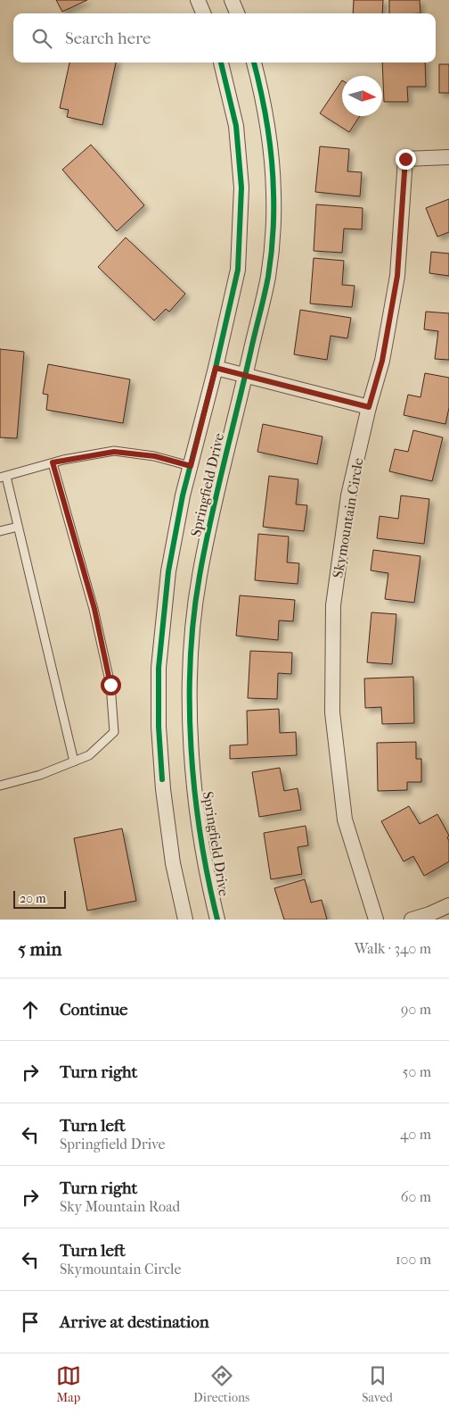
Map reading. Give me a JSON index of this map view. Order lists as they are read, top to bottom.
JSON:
{
  "streets": {
    "street": ["Springfield Drive", "Skymountain Circle"]
  },
  "scale_bar": "20 m",
  "north": "right",
  "page": {
    "search": "Search here",
    "scale": "20 m",
    "heading": ["5 min", "Walk · 340 m"],
    "list": [
      ["Continue", "90 m"],
      ["Turn right", "50 m"],
      ["Turn left", "Springfield Drive", "40 m"],
      ["Turn right", "Sky Mountain Road", "60 m"],
      ["Turn left", "Skymountain Circle", "100 m"],
      "Arrive at destination"
    ],
    "nav": ["Map", "Directions", "Saved"]
  }
}
